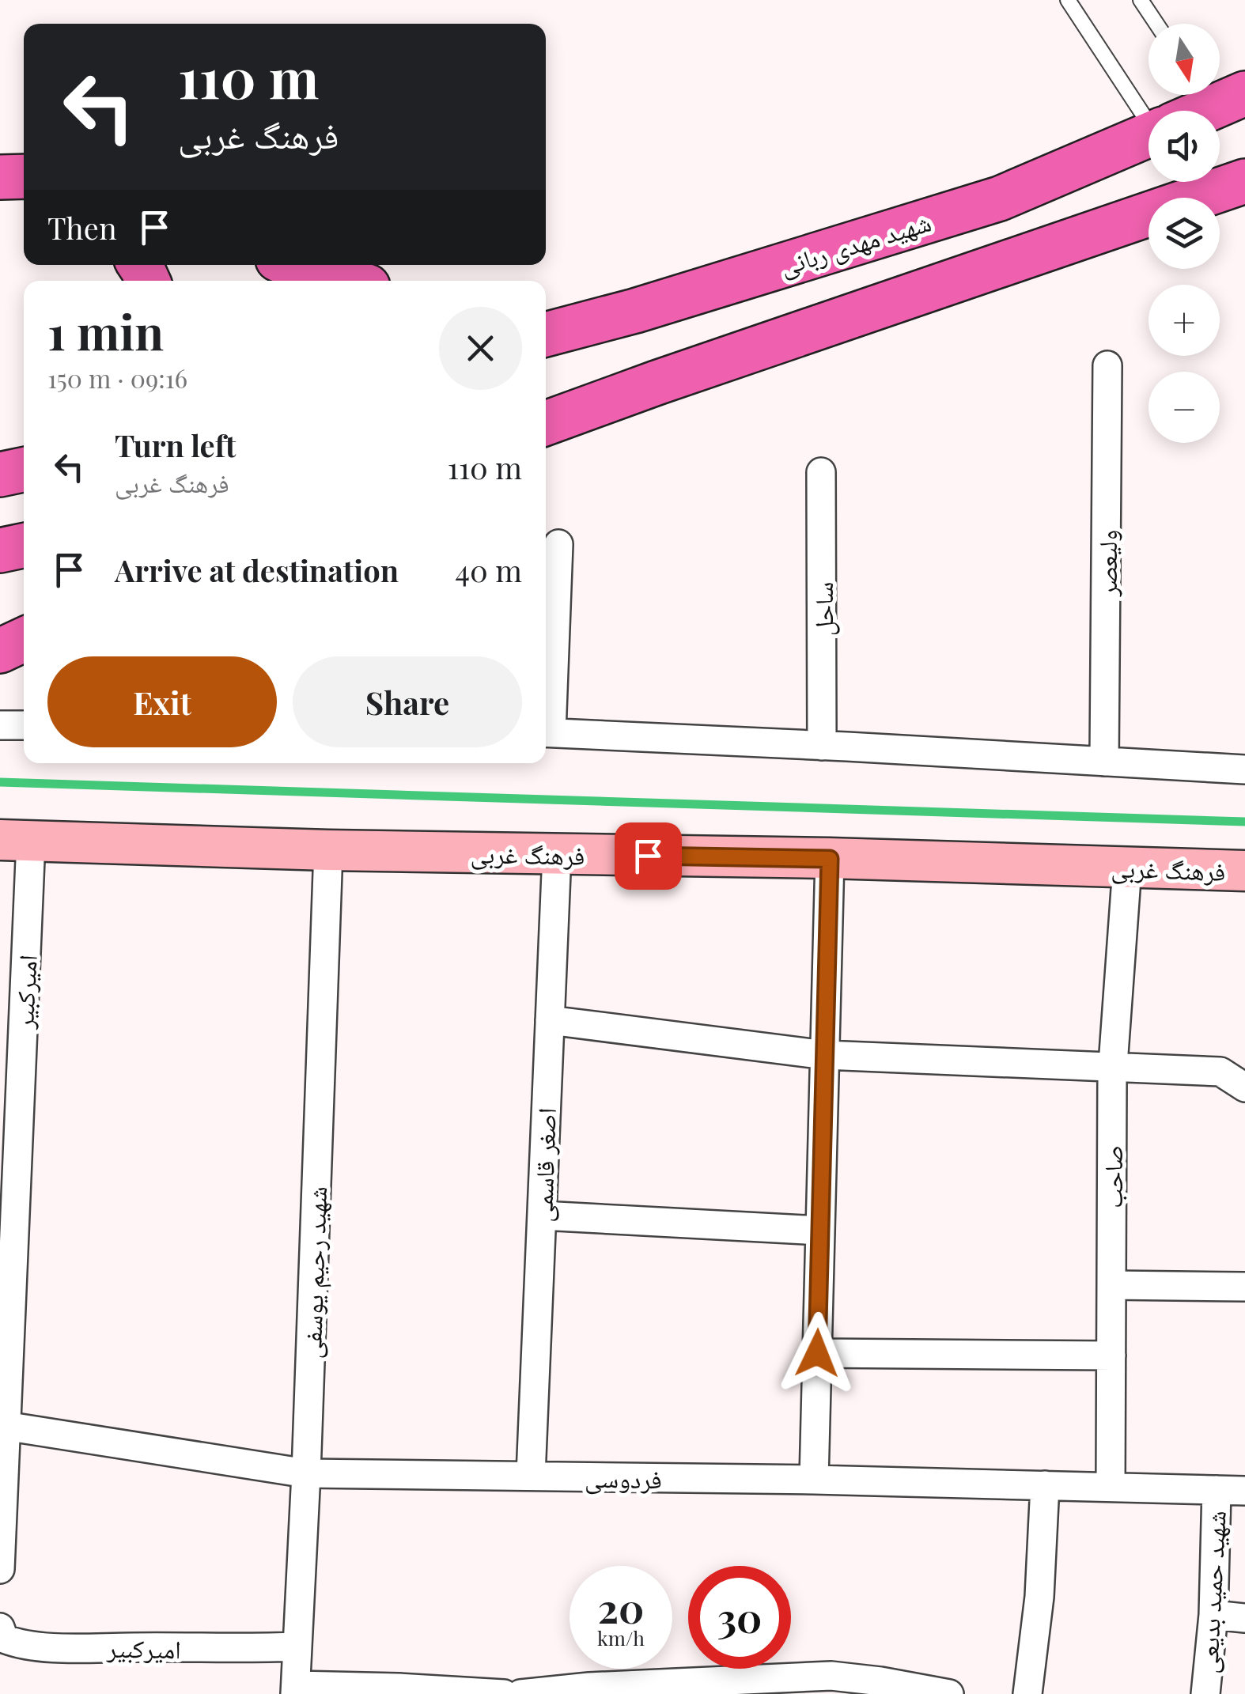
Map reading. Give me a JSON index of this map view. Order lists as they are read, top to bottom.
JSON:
{
  "streets": {
    "highway": ["شهید مهدی ربانی"],
    "street": [
      "ولیعصر",
      "ساحل",
      "فرهنگ غربی",
      "امیرکبیر",
      "اصغر قاسمی",
      "صاحب",
      "شهید رحیم یوسفی",
      "فردوسی",
      "شهید حمید بدیعی"
    ]
  },
  "crossings": [
    ["فرهنگ غربی", "امیرکبیر"],
    ["فرهنگ غربی", "اصغر قاسمی"],
    ["فرهنگ غربی", "صاحب"],
    ["فرهنگ غربی", "شهید رحیم یوسفی"],
    ["امیرکبیر", "شهید رحیم یوسفی"],
    ["امیرکبیر", "فردوسی"],
    ["اصغر قاسمی", "فردوسی"],
    ["صاحب", "فردوسی"],
    ["شهید رحیم یوسفی", "فردوسی"],
    ["فردوسی", "شهید حمید بدیعی"]
  ],
  "north": "bottom",
  "page": {
    "map_buttons": ["+", "−"],
    "turn": ["110 m", "فرهنگ غربی"],
    "then": "Then",
    "heading": ["1 min", "150 m · 09:16"],
    "list": [
      {
        "name": "Turn left",
        "note": "فرهنگ غربی",
        "value": "110 m"
      },
      {
        "name": "Arrive at destination",
        "value": "40 m"
      }
    ],
    "buttons": ["Exit", "Share"],
    "speed": "20 km/h",
    "limit": "30"
  }
}
